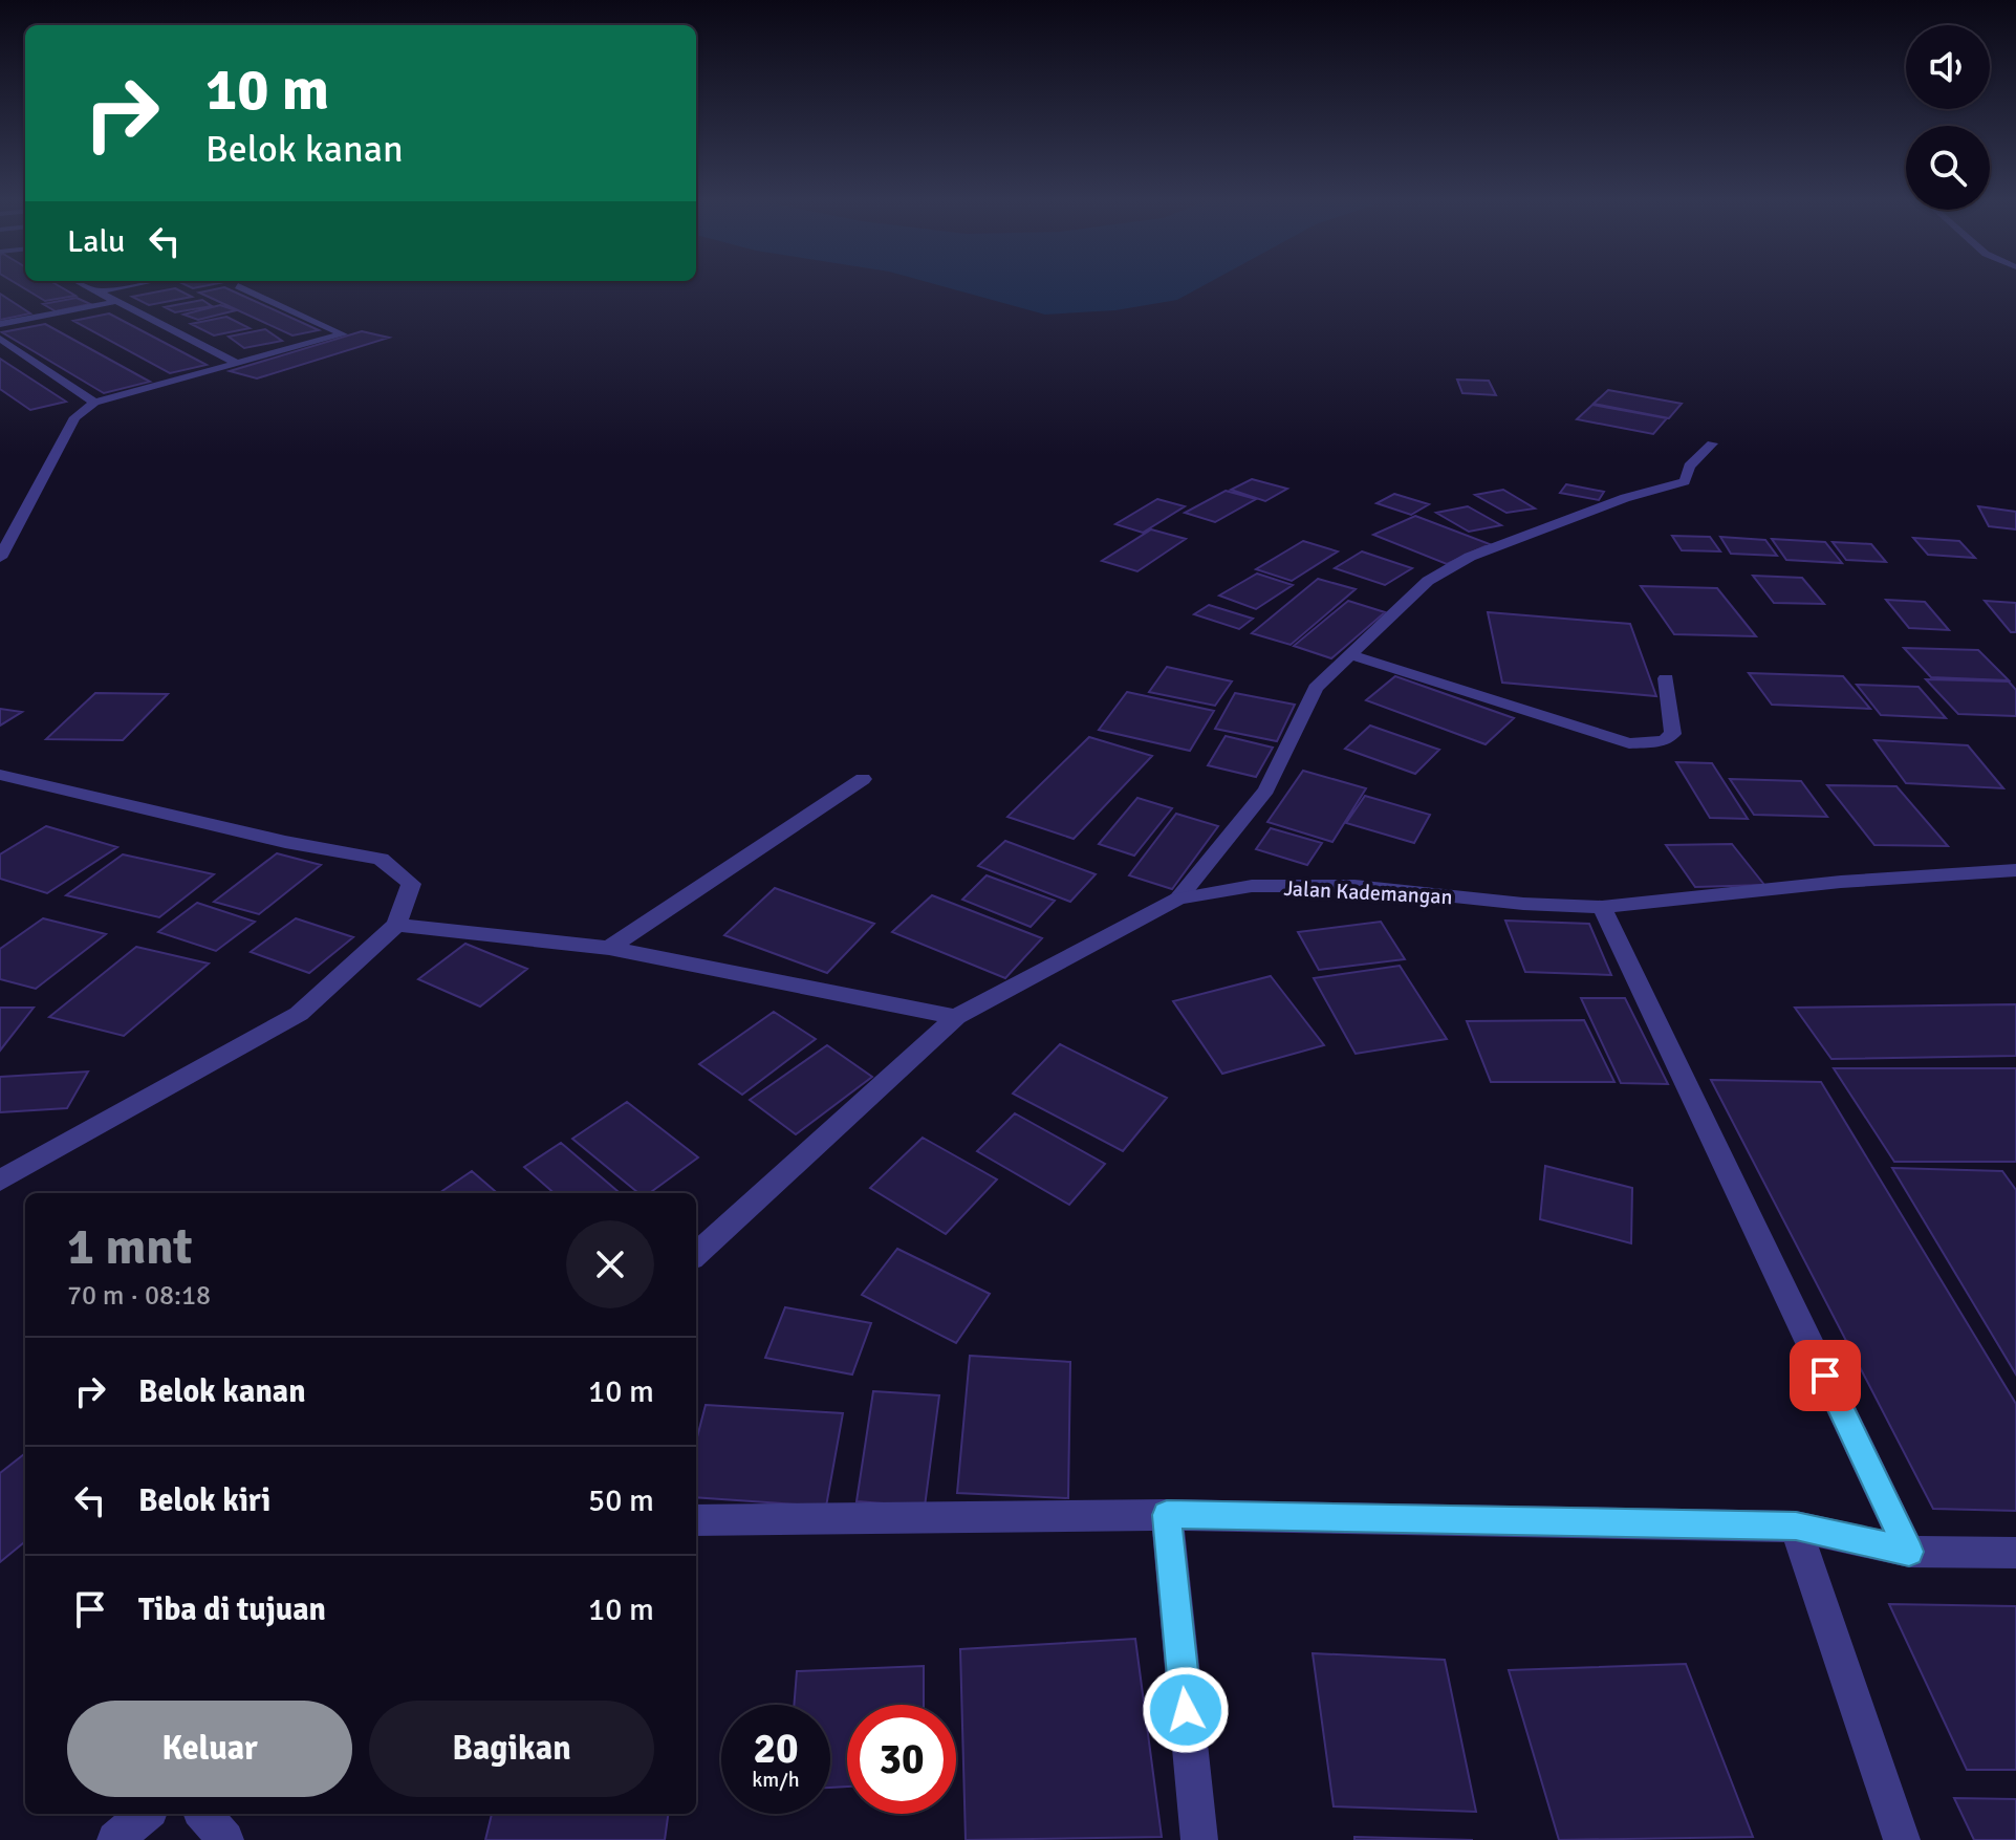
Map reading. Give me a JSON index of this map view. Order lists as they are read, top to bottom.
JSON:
{
  "streets": {
    "street": ["Jalan Kademangan"]
  },
  "page": {
    "turn": ["10 m", "Belok kanan"],
    "then": "Lalu",
    "heading": ["1 mnt", "70 m · 08:18"],
    "list": [
      {
        "name": "Belok kanan",
        "value": "10 m"
      },
      {
        "name": "Belok kiri",
        "value": "50 m"
      },
      {
        "name": "Tiba di tujuan",
        "value": "10 m"
      }
    ],
    "buttons": ["Keluar", "Bagikan"],
    "speed": "20 km/h",
    "limit": "30"
  }
}
